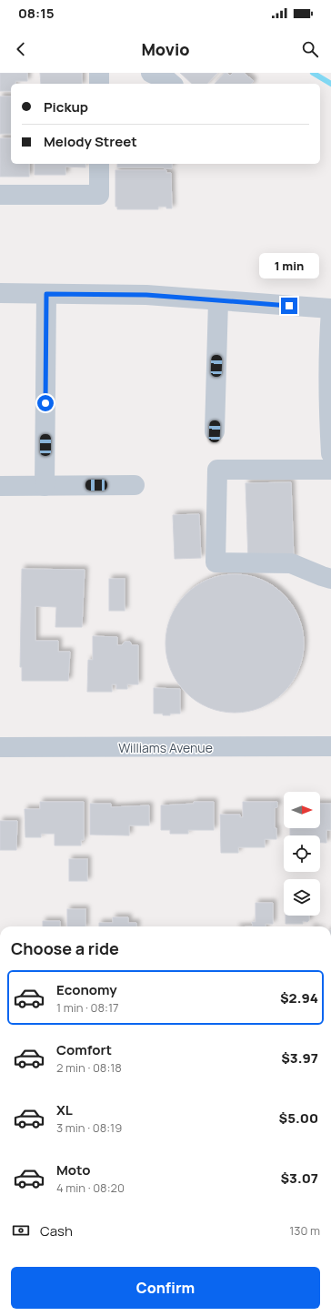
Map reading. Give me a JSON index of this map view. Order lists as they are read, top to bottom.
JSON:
{
  "streets": {
    "street": ["Williams Avenue"]
  },
  "north": "right",
  "page": {
    "status": "08:15",
    "header": "Movio",
    "banner": ["Pickup", "Melody Street"],
    "bubble": "1 min",
    "heading": "Choose a ride",
    "list": [
      {
        "name": "Economy",
        "note": "1 min · 08:17",
        "value": "$2.94"
      },
      {
        "name": "Comfort",
        "note": "2 min · 08:18",
        "value": "$3.97"
      },
      {
        "name": "XL",
        "note": "3 min · 08:19",
        "value": "$5.00"
      },
      {
        "name": "Moto",
        "note": "4 min · 08:20",
        "value": "$3.07"
      }
    ],
    "pay": ["Cash", "130 m"],
    "buttons": "Confirm"
  }
}
